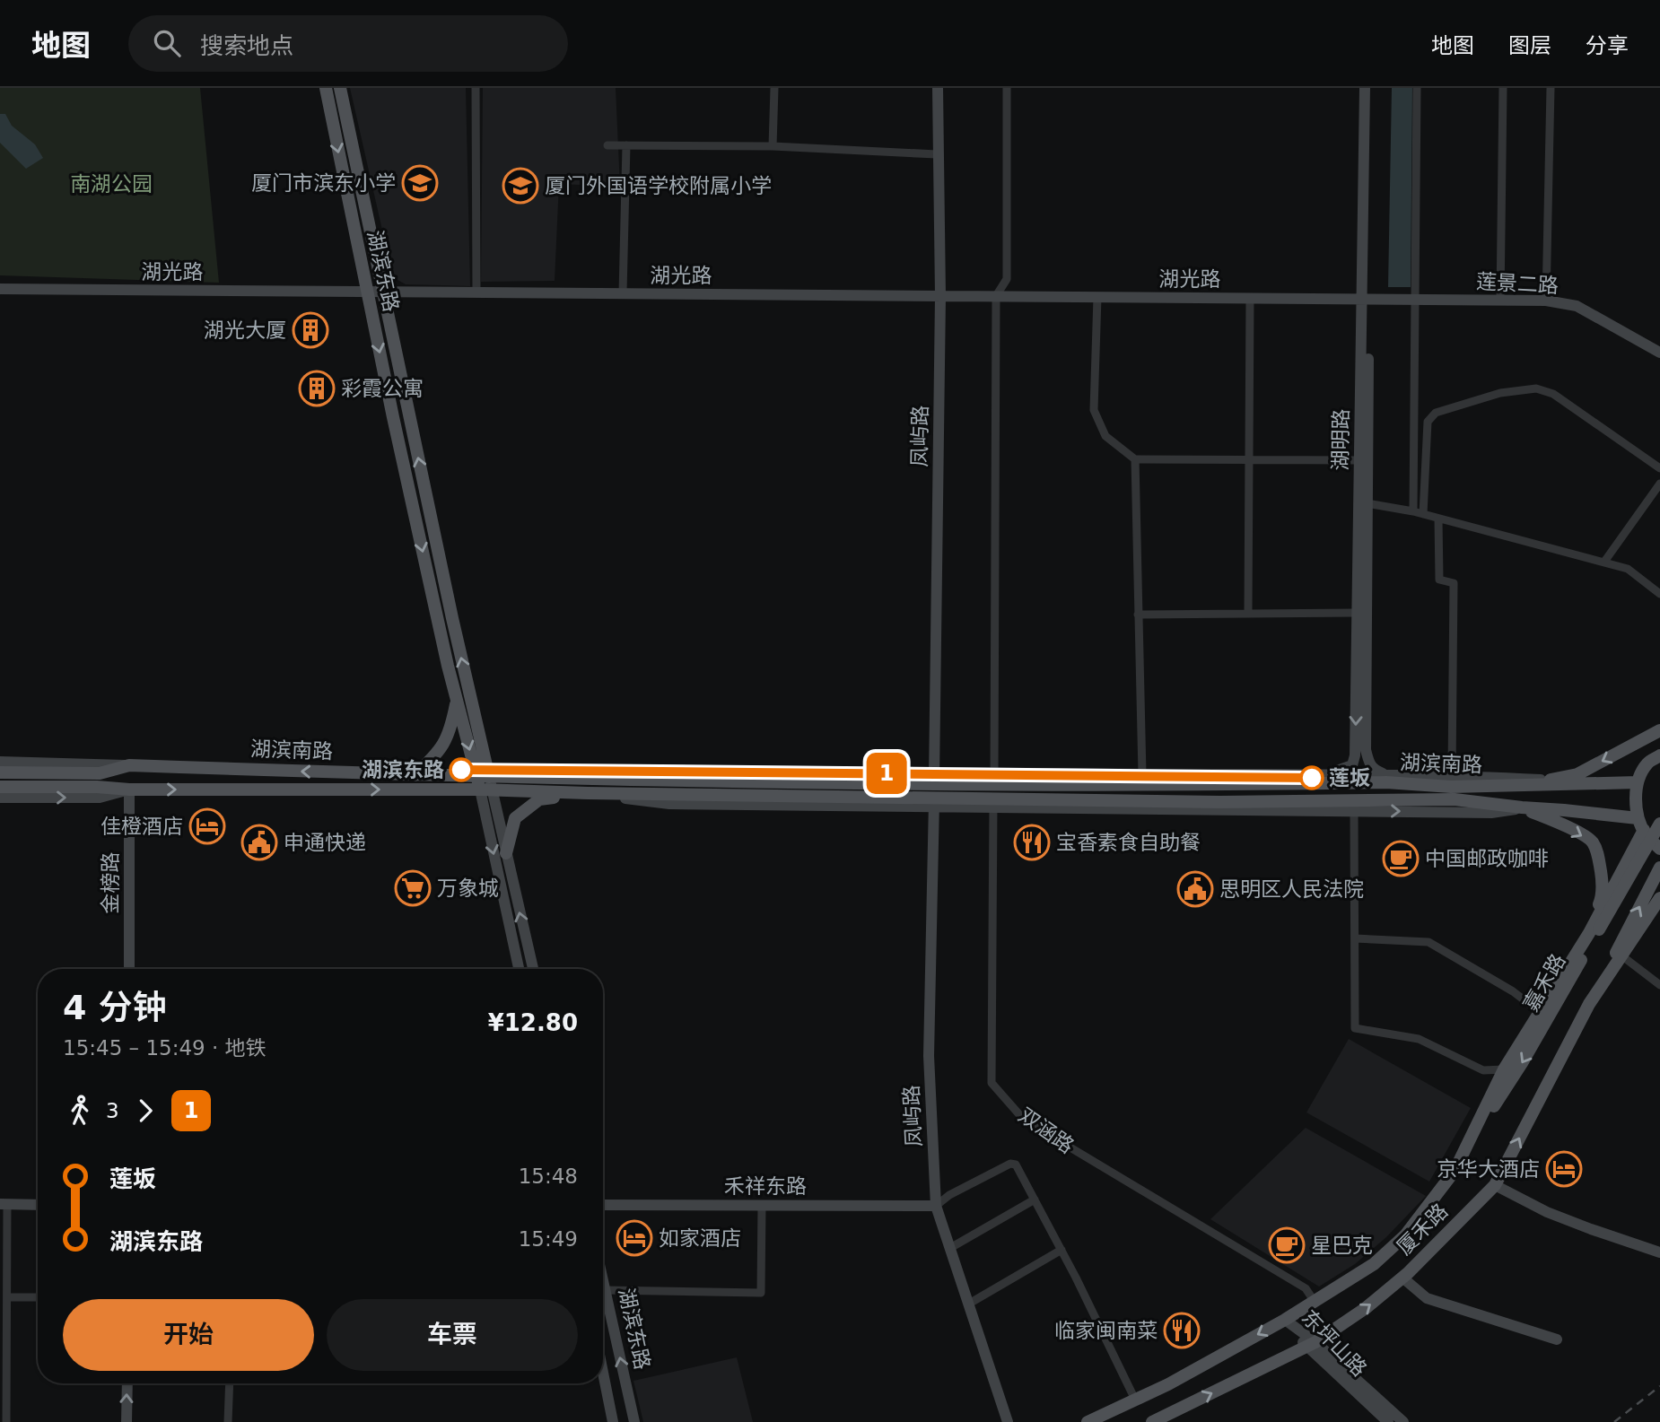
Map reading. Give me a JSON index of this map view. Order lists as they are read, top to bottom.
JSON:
{
  "streets": {
    "main road": [
      "湖滨东路",
      "湖滨南路",
      "嘉禾路",
      "厦禾路"
    ],
    "street": [
      "湖光路",
      "莲景二路",
      "凤屿路",
      "湖明路",
      "金榜路",
      "双涵路",
      "禾祥东路",
      "东坪山路"
    ]
  },
  "crossings": [
    ["湖滨东路", "湖光路"],
    ["湖滨东路", "湖滨南路"],
    ["湖光路", "莲景二路"],
    ["湖光路", "凤屿路"],
    ["湖光路", "湖明路"],
    ["莲景二路", "湖明路"],
    ["凤屿路", "湖滨南路"],
    ["凤屿路", "禾祥东路"],
    ["湖滨南路", "金榜路"],
    ["湖滨南路", "双涵路"],
    ["厦禾路", "东坪山路"]
  ],
  "parks": ["南湖公园"],
  "places": {
    "school or university": ["厦门市滨东小学", "厦门外国语学校附属小学"],
    "building": ["湖光大厦", "彩霞公寓"],
    "other": ["湖滨东路", "莲坂"],
    "hotel": ["佳橙酒店", "京华大酒店", "如家酒店"],
    "public building": ["申通快递", "思明区人民法院"],
    "restaurant": ["宝香素食自助餐", "临家闽南菜"],
    "cafe": ["中国邮政咖啡", "星巴克"],
    "supermarket": ["万象城"]
  },
  "lines": ["metro line 1"],
  "page": {
    "header": "地图",
    "search": "搜索地点",
    "nav": ["地图", "图层", "分享"],
    "on_map": "1",
    "heading": ["4 分钟", "15:45 – 15:49 · 地铁", "¥12.80"],
    "legs": ["3", "1"],
    "list": [
      {
        "name": "莲坂",
        "value": "15:48"
      },
      {
        "name": "湖滨东路",
        "value": "15:49"
      }
    ],
    "buttons": ["开始", "车票"]
  }
}
